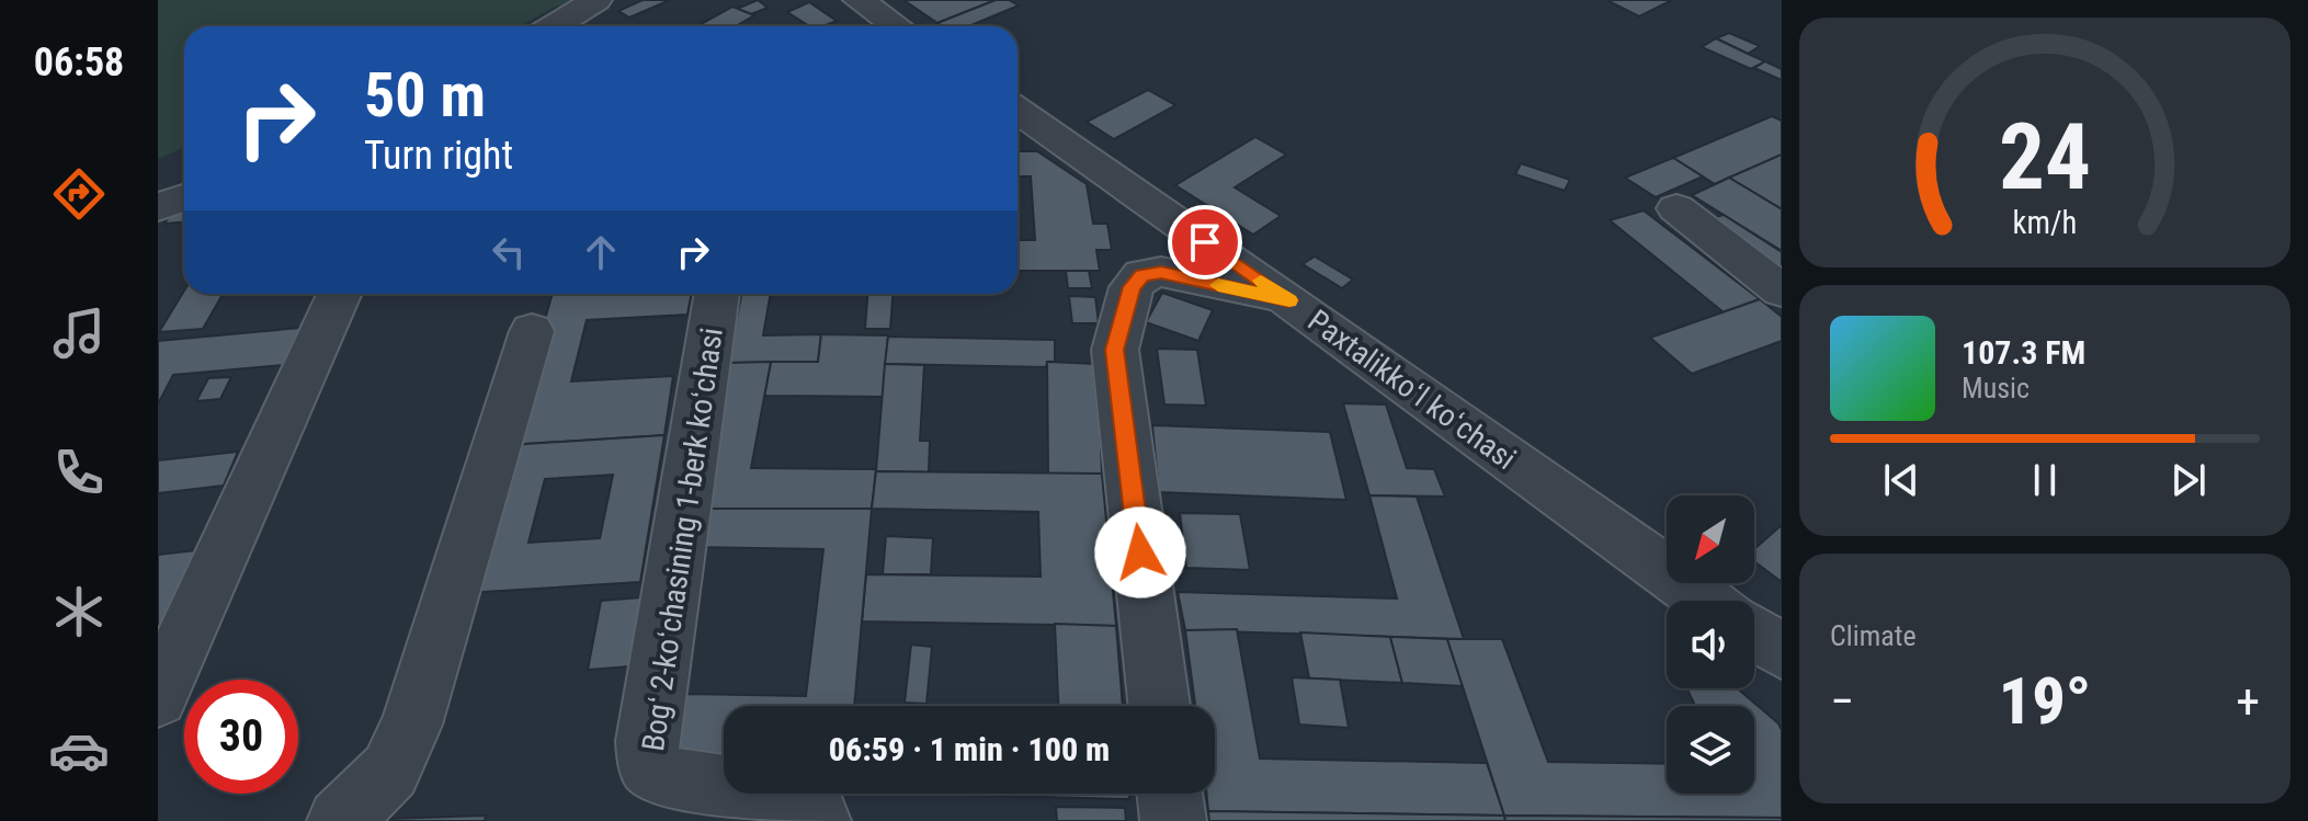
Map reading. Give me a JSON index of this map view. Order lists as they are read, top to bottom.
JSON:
{
  "streets": {
    "street": ["Paxtalikkoʻl koʻchasi", "Bogʻ 2-koʻchasining 1-berk koʻchasi"]
  },
  "north": "bottom left",
  "page": {
    "tabs": "06:58",
    "turn": ["50 m", "Turn right"],
    "song": ["107.3 FM", "Music"],
    "tile": "Climate",
    "heat": ["−", "19°", "+"],
    "limit": "30",
    "trip": "06:59 · 1 min · 100 m",
    "gauge": ["24", "km/h"]
  }
}
